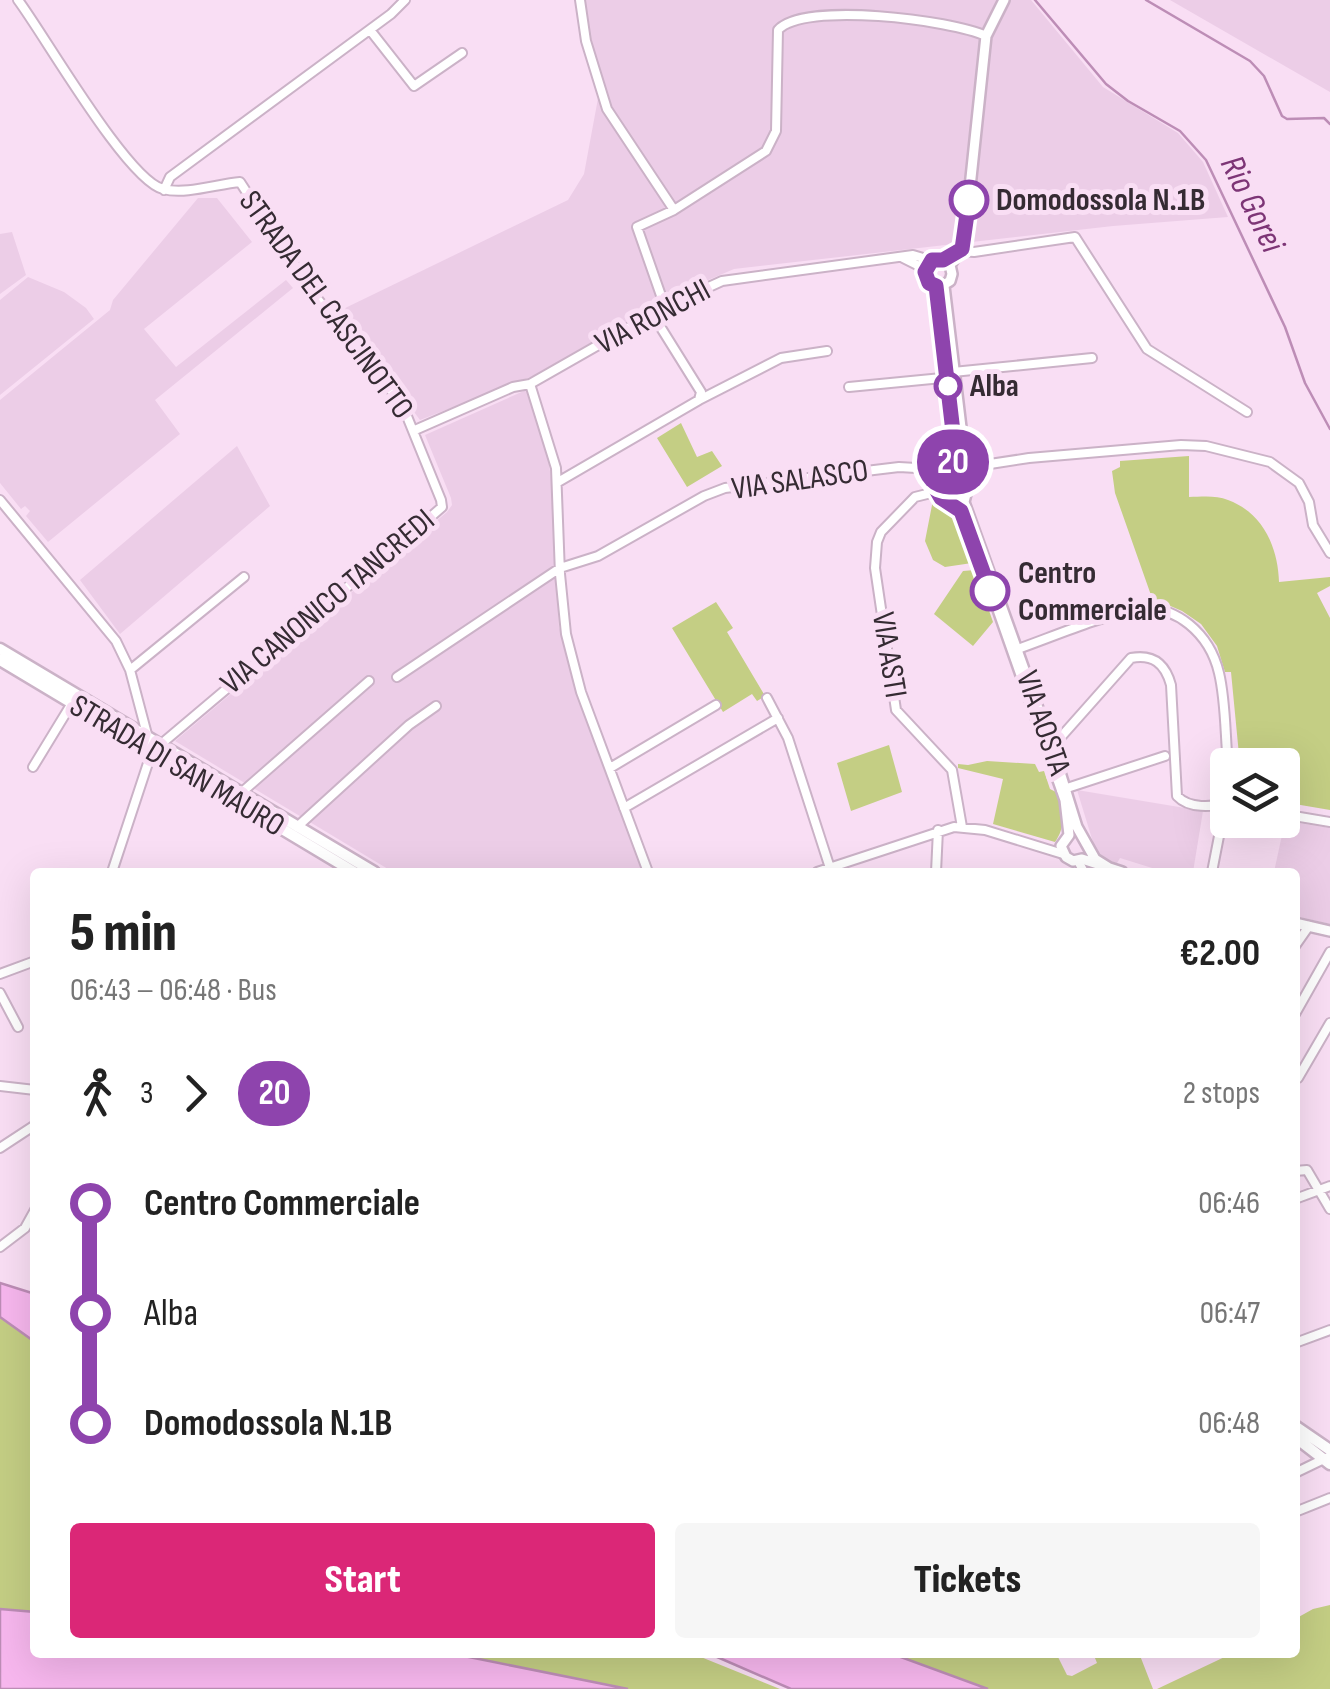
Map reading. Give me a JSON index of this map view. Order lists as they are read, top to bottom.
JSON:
{
  "streets": {
    "main road": ["STRADA DI SAN MAURO"],
    "street": [
      "STRADA DEL CASCINOTTO",
      "VIA RONCHI",
      "VIA SALASCO",
      "VIA CANONICO TANCREDI",
      "VIA ASTI",
      "VIA AOSTA"
    ]
  },
  "crossings": [
    ["STRADA DEL CASCINOTTO", "VIA RONCHI"],
    ["STRADA DEL CASCINOTTO", "VIA CANONICO TANCREDI"],
    ["VIA SALASCO", "VIA ASTI"],
    ["VIA SALASCO", "VIA AOSTA"],
    ["VIA CANONICO TANCREDI", "STRADA DI SAN MAURO"],
    ["VIA ASTI", "VIA AOSTA"]
  ],
  "water": ["Rio Gorei"],
  "places": ["Domodossola N.1B", "Alba", "Centro Commerciale"],
  "lines": ["bus line 20"],
  "page": {
    "on_map": "20",
    "heading": ["5 min", "06:43 – 06:48 · Bus", "€2.00"],
    "legs": ["3", "20", "2 stops"],
    "list": [
      {
        "name": "Centro Commerciale",
        "value": "06:46"
      },
      {
        "name": "Alba",
        "value": "06:47"
      },
      {
        "name": "Domodossola N.1B",
        "value": "06:48"
      }
    ],
    "buttons": ["Start", "Tickets"]
  }
}
